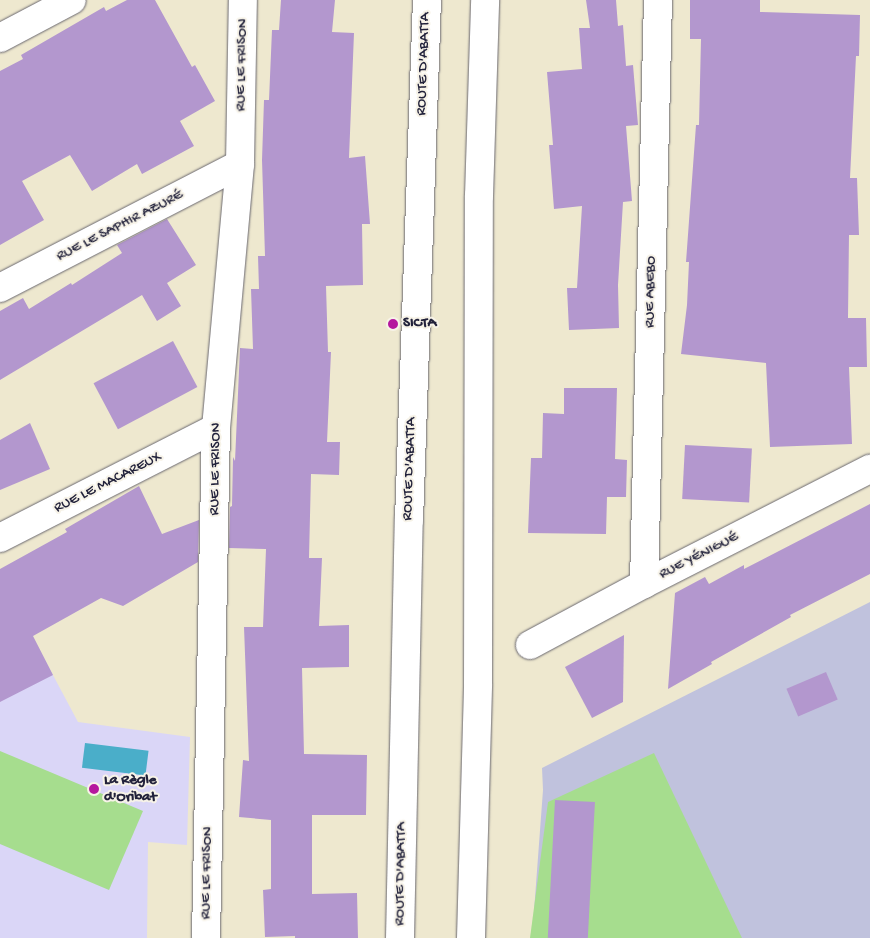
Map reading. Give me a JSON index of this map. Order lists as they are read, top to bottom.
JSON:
{
  "streets": {
    "street": [
      "ROUTE D'ABATTA",
      "RUE LE FRISON",
      "RUE LE SAPHIR AZURÉ",
      "RUE ABEBO",
      "RUE LE MACAREUX",
      "RUE YÉNIGUÉ"
    ]
  },
  "crossings": [
    ["RUE LE FRISON", "RUE LE SAPHIR AZURÉ"],
    ["RUE LE FRISON", "RUE LE MACAREUX"],
    ["RUE ABEBO", "RUE YÉNIGUÉ"]
  ],
  "places": ["SICTA", "La Règle d'Oribat"]
}
